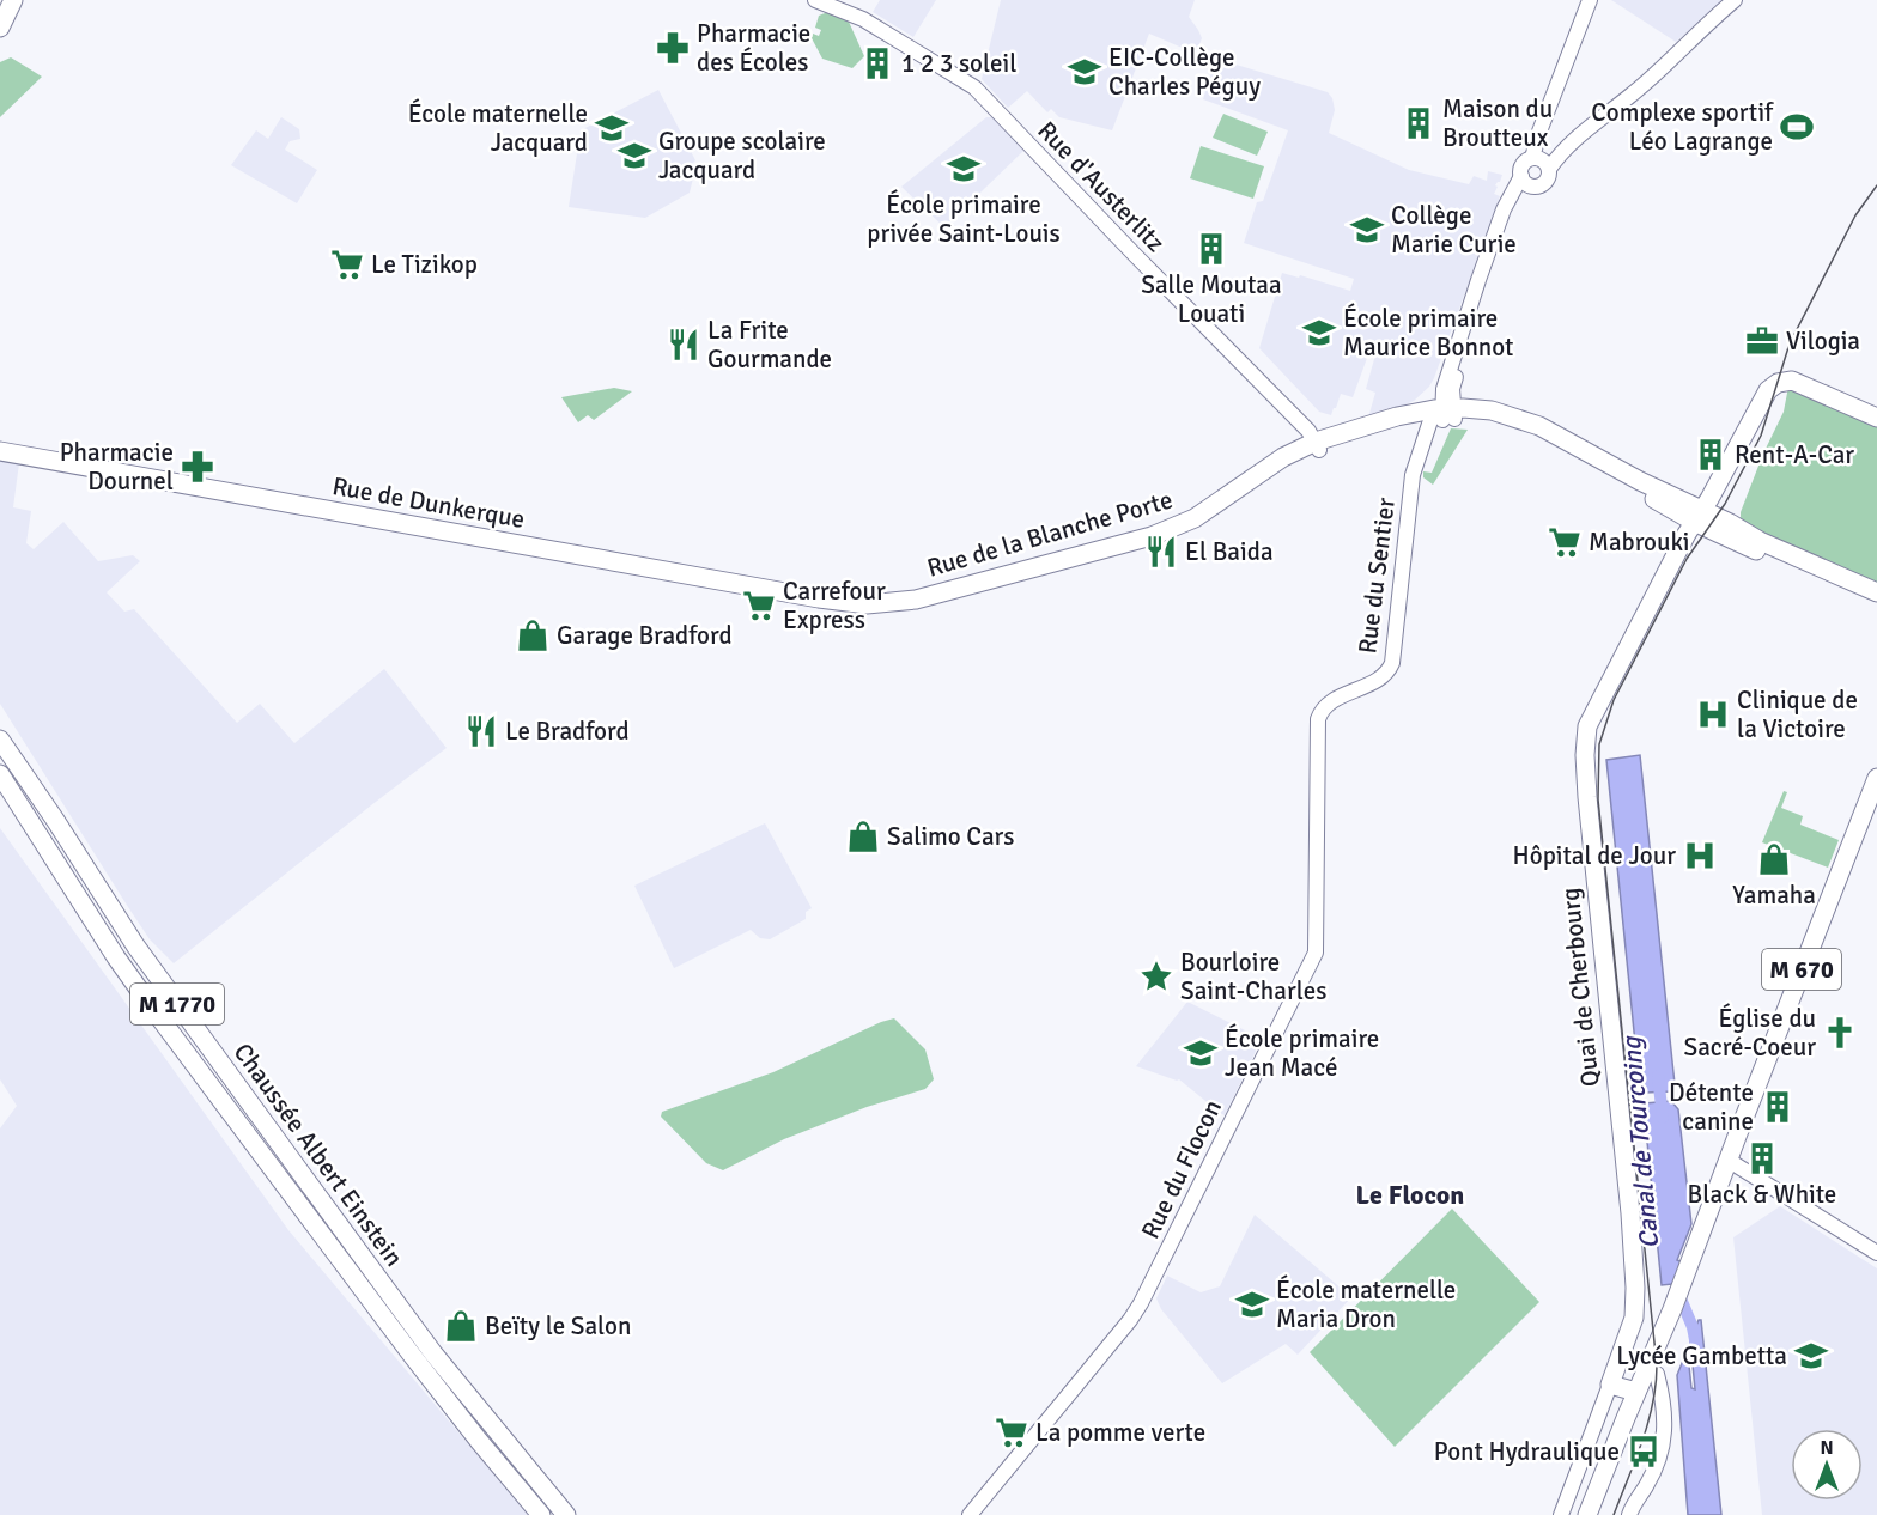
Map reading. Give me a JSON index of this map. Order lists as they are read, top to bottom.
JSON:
{
  "streets": {
    "main road": [
      "Rue de Dunkerque",
      "Rue de la Blanche Porte",
      "M 670",
      "Quai de Cherbourg",
      "M 1770",
      "Chaussée Albert Einstein"
    ],
    "street": ["Rue d'Austerlitz", "Rue du Sentier", "Rue du Flocon"]
  },
  "crossings": [
    ["Rue d'Austerlitz", "Rue de la Blanche Porte"],
    ["Rue de Dunkerque", "Rue de la Blanche Porte"],
    ["Rue de la Blanche Porte", "Rue du Sentier"],
    ["Rue de la Blanche Porte", "Quai de Cherbourg"],
    ["Rue du Sentier", "Rue du Flocon"]
  ],
  "districts": ["Le Flocon"],
  "water": ["Canal de Tourcoing"],
  "places": {
    "pharmacy": ["Pharmacie des Écoles", "Pharmacie Dournel"],
    "building": [
      "1 2 3 soleil",
      "Maison du Broutteux",
      "Salle Moutaa Louati",
      "Rent-A-Car",
      "Détente canine",
      "Black & White"
    ],
    "school or university": [
      "EIC-Collège Charles Péguy",
      "École maternelle Jacquard",
      "Groupe scolaire Jacquard",
      "École primaire privée Saint-Louis",
      "Collège Marie Curie",
      "École primaire Maurice Bonnot",
      "École primaire Jean Macé",
      "École maternelle Maria Dron",
      "Lycée Gambetta"
    ],
    "sports": ["Complexe sportif Léo Lagrange"],
    "supermarket": [
      "Le Tizikop",
      "Mabrouki",
      "Carrefour Express",
      "La pomme verte"
    ],
    "office": ["Vilogia"],
    "restaurant": ["La Frite Gourmande", "El Baida", "Le Bradford"],
    "shop": [
      "Garage Bradford",
      "Salimo Cars",
      "Yamaha",
      "Beïty le Salon"
    ],
    "hospital": ["Clinique de la Victoire", "Hôpital de Jour"],
    "place": ["Bourloire Saint-Charles"],
    "church": ["Église du Sacré-Coeur"],
    "bus stop": ["Pont Hydraulique"]
  },
  "north": "top"
}
